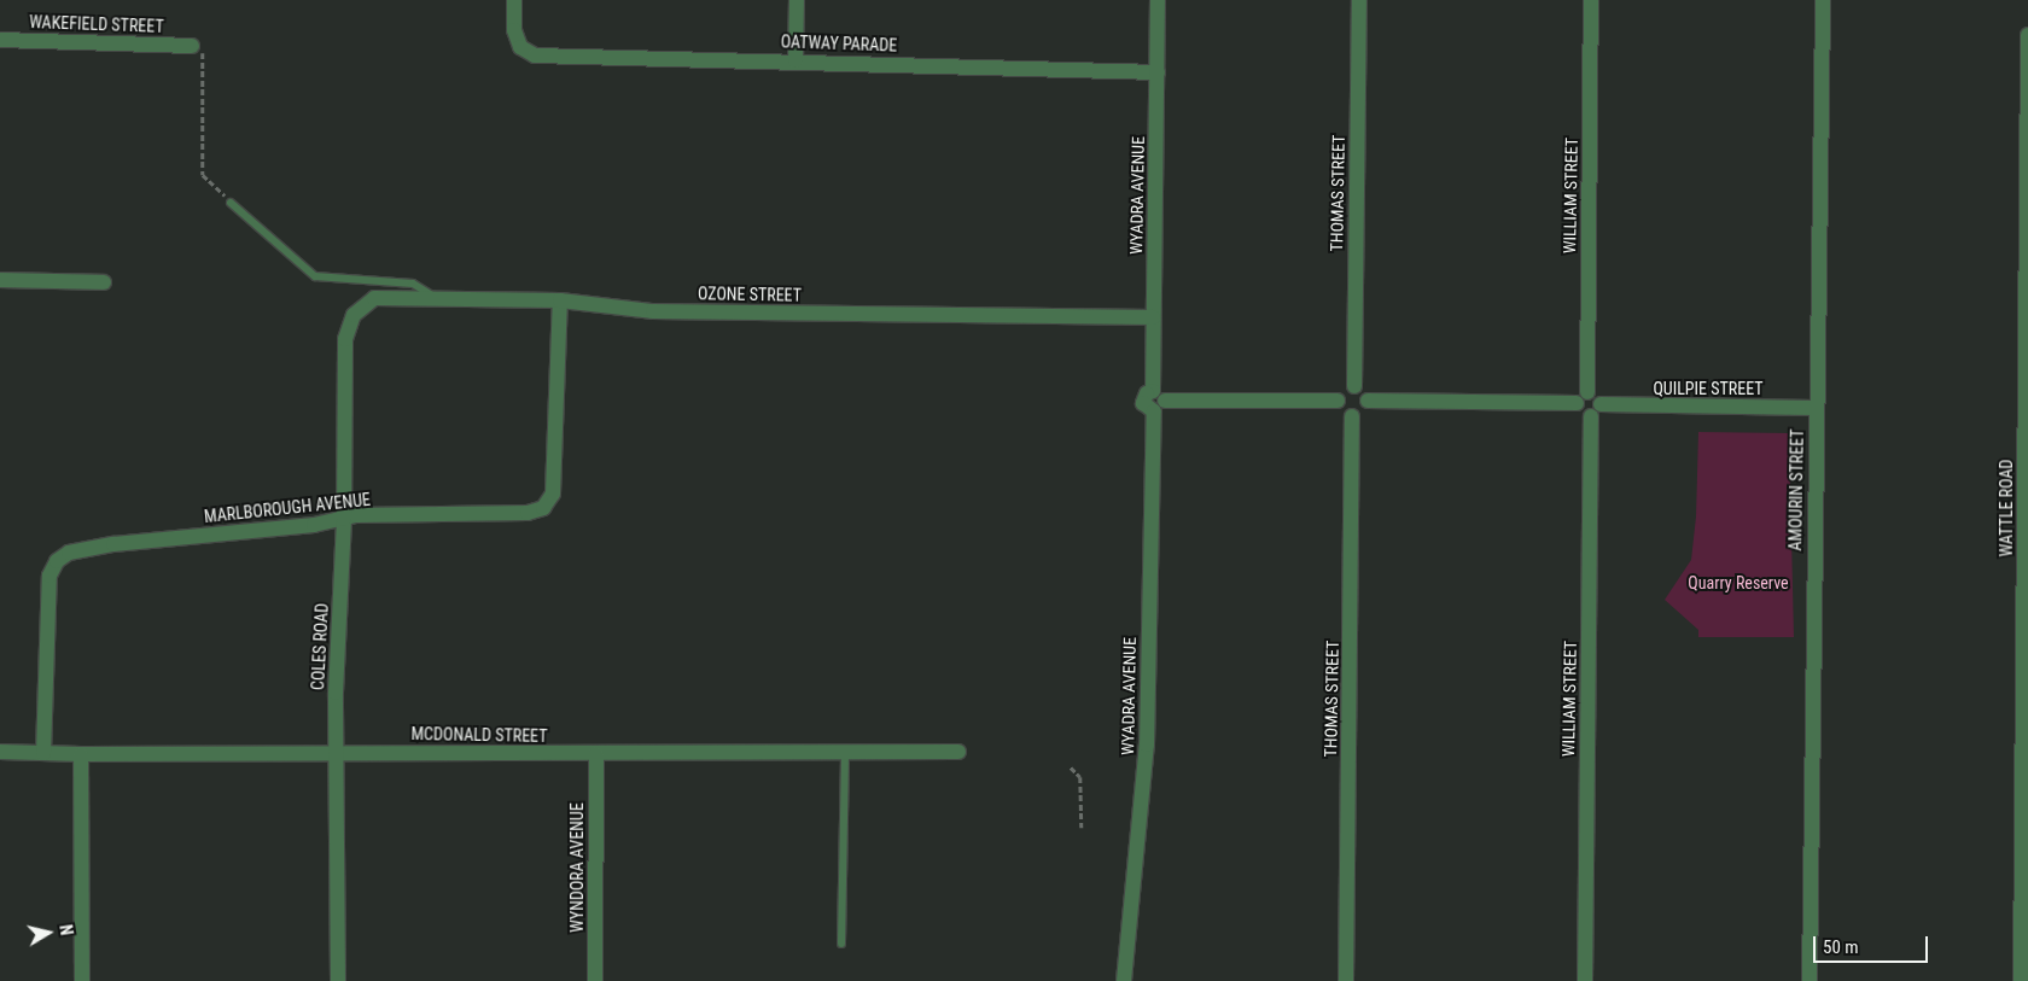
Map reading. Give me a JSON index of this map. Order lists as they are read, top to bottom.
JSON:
{
  "streets": {
    "street": [
      "WAKEFIELD STREET",
      "OATWAY PARADE",
      "THOMAS STREET",
      "WYADRA AVENUE",
      "WILLIAM STREET",
      "OZONE STREET",
      "QUILPIE STREET",
      "AMOURIN STREET",
      "MARLBOROUGH AVENUE",
      "WATTLE ROAD",
      "COLES ROAD",
      "MCDONALD STREET",
      "WYNDORA AVENUE"
    ]
  },
  "crossings": [
    ["OATWAY PARADE", "WYADRA AVENUE"],
    ["WYADRA AVENUE", "OZONE STREET"],
    ["WILLIAM STREET", "QUILPIE STREET"],
    ["OZONE STREET", "MARLBOROUGH AVENUE"],
    ["OZONE STREET", "COLES ROAD"],
    ["QUILPIE STREET", "AMOURIN STREET"],
    ["MARLBOROUGH AVENUE", "COLES ROAD"],
    ["MARLBOROUGH AVENUE", "MCDONALD STREET"],
    ["COLES ROAD", "MCDONALD STREET"],
    ["MCDONALD STREET", "WYNDORA AVENUE"]
  ],
  "parks": ["Quarry Reserve"],
  "scale_bar": "50 m",
  "north": "right"
}
